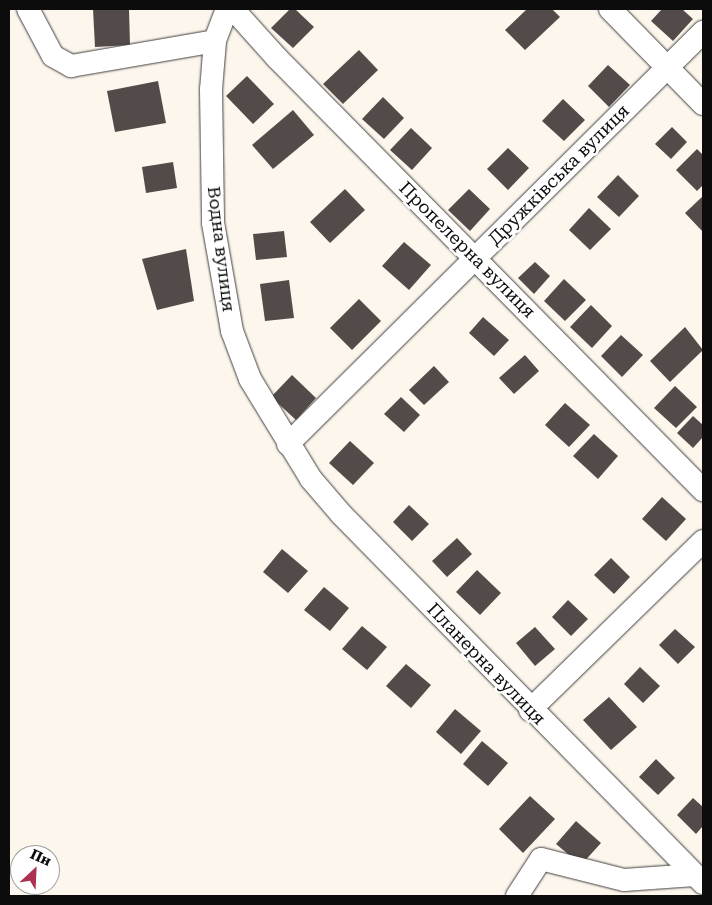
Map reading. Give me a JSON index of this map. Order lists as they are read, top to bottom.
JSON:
{
  "streets": {
    "street": [
      "Дружківська вулиця",
      "Водна вулиця",
      "Пропелерна вулиця",
      "Планерна вулиця"
    ]
  },
  "crossings": [
    ["Дружківська вулиця", "Водна вулиця"],
    ["Дружківська вулиця", "Пропелерна вулиця"],
    ["Дружківська вулиця", "Планерна вулиця"],
    ["Водна вулиця", "Планерна вулиця"]
  ],
  "north": "top right"
}
